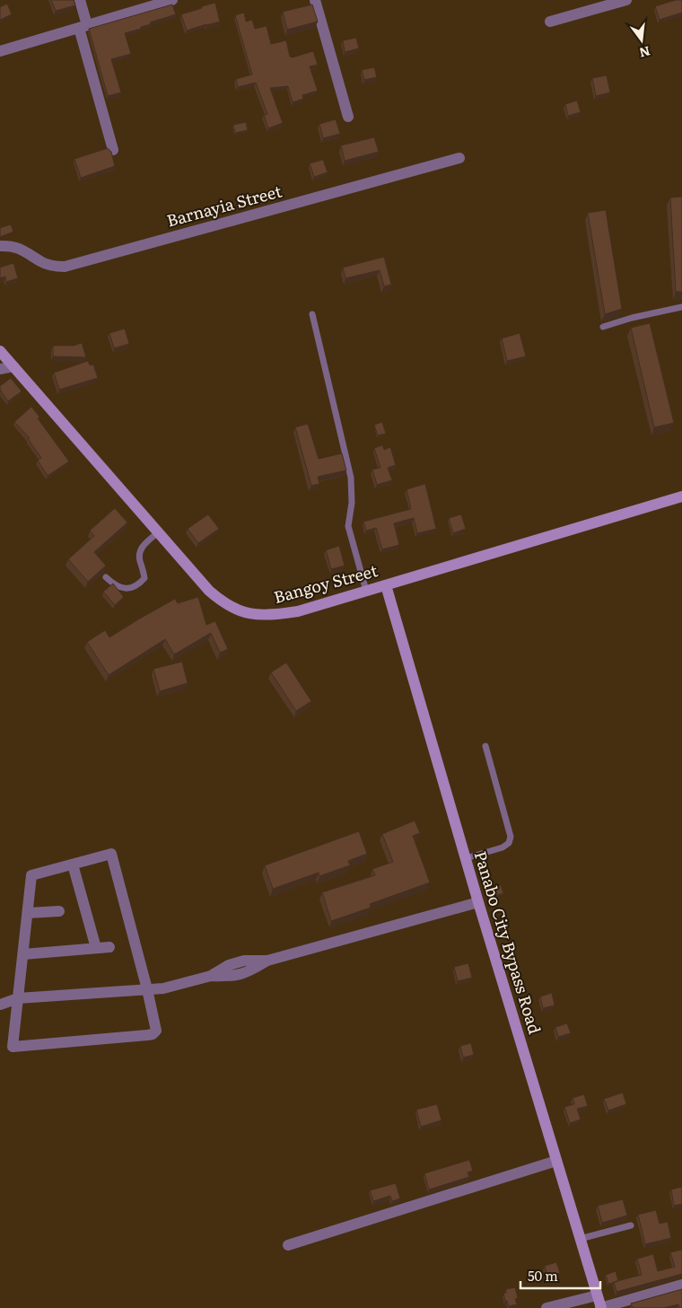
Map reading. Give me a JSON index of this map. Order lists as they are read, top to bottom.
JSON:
{
  "streets": {
    "main road": ["Bangoy Street", "Panabo City Bypass Road"],
    "street": ["Barnayia Street"]
  },
  "crossings": [
    ["Bangoy Street", "Panabo City Bypass Road"]
  ],
  "scale_bar": "50 m",
  "north": "bottom"
}
